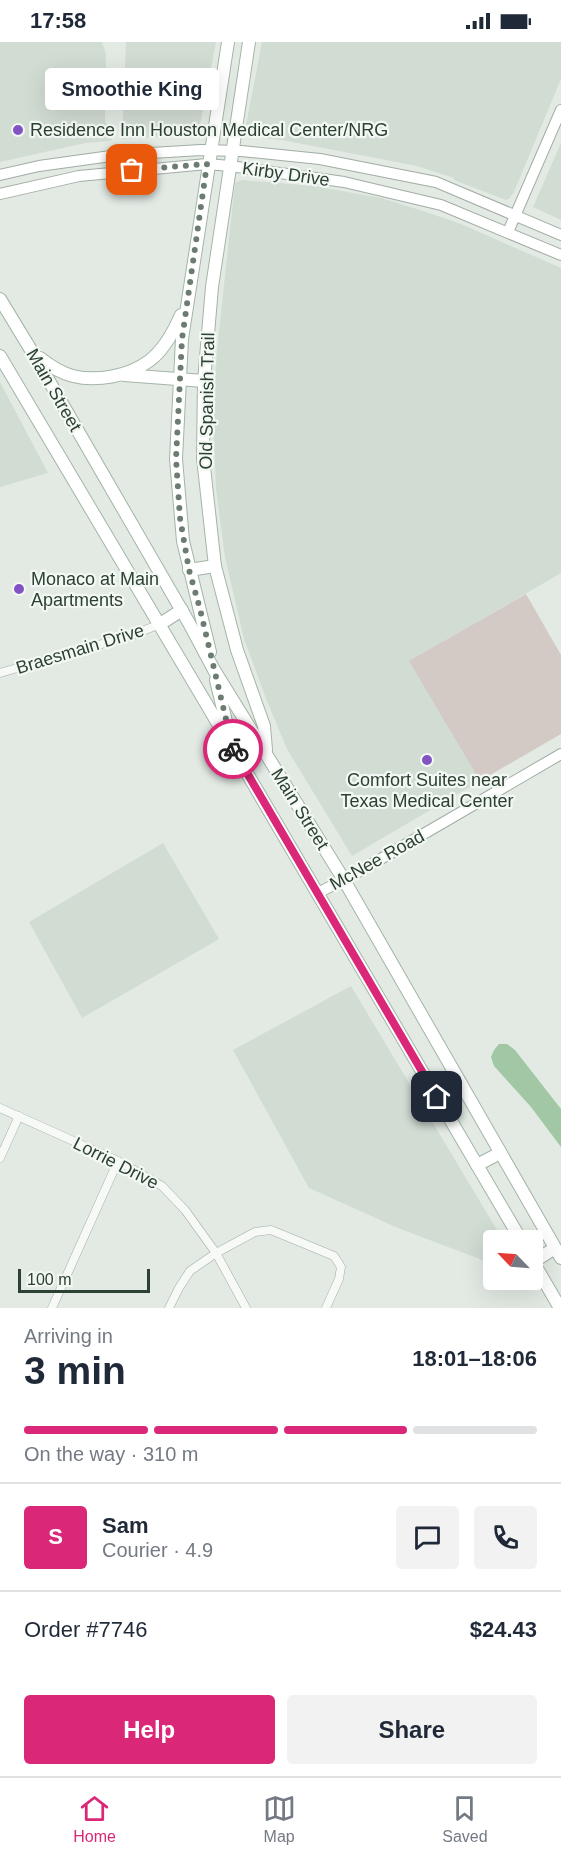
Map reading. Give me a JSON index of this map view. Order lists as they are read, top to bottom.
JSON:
{
  "streets": {
    "main road": [
      "Kirby Drive",
      "Main Street",
      "Old Spanish Trail",
      "McNee Road"
    ],
    "street": ["Braesmain Drive", "Lorrie Drive"]
  },
  "crossings": [
    ["Kirby Drive", "Old Spanish Trail"],
    ["Main Street", "Old Spanish Trail"],
    ["Main Street", "Braesmain Drive"],
    ["Main Street", "McNee Road"]
  ],
  "places": [
    "Residence Inn Houston Medical Center/NRG",
    "Smoothie King",
    "Monaco at Main Apartments",
    "Comfort Suites near Texas Medical Center"
  ],
  "scale_bar": "100 m",
  "north": "top left",
  "page": {
    "status": "17:58",
    "bubble": "Smoothie King",
    "scale": "100 m",
    "heading": ["3 min", "Arriving in", "18:01–18:06"],
    "panel": [
      "Sam",
      "Courier · 4.9",
      "Order #7746",
      "$24.43"
    ],
    "bar": "On the way · 310 m",
    "round": "S",
    "buttons": ["Help", "Share"],
    "tabs": ["Home", "Map", "Saved"]
  }
}
